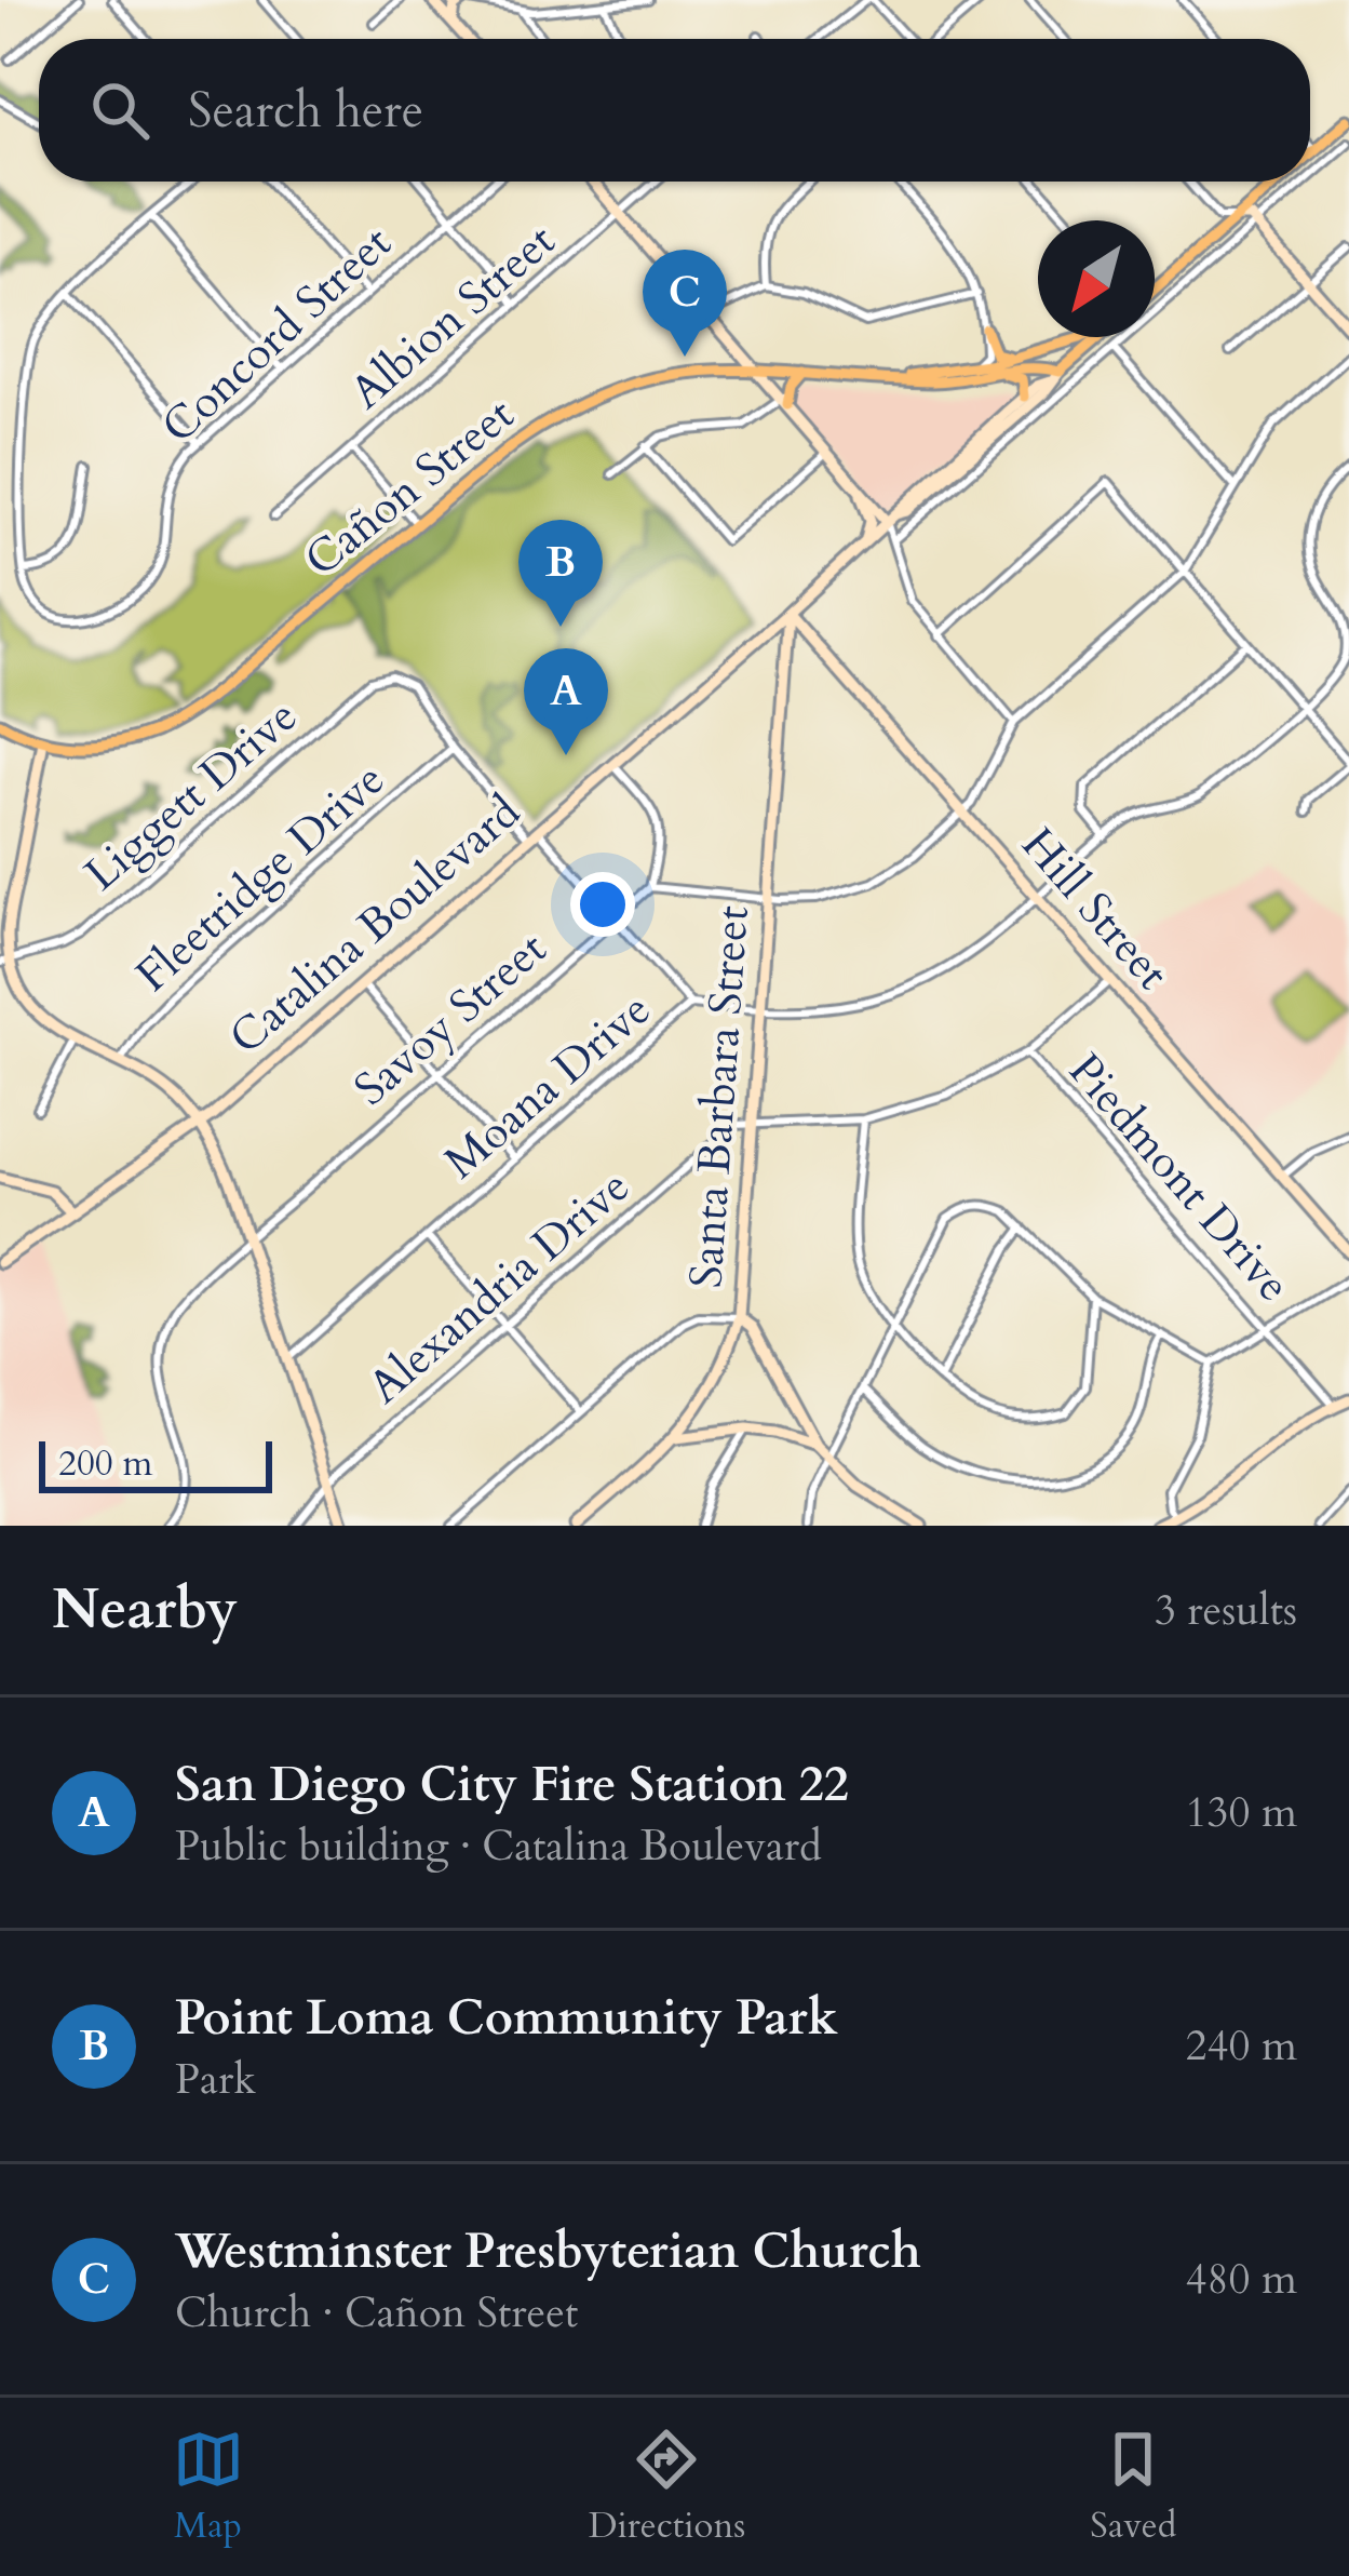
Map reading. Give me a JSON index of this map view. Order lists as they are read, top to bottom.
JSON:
{
  "streets": {
    "main road": ["Cañon Street", "Catalina Boulevard"],
    "street": [
      "Albion Street",
      "Concord Street",
      "Liggett Drive",
      "Fleetridge Drive",
      "Hill Street",
      "Savoy Street",
      "Moana Drive",
      "Santa Barbara Street",
      "Piedmont Drive",
      "Alexandria Drive"
    ]
  },
  "crossings": [
    ["Cañon Street", "Catalina Boulevard"],
    ["Liggett Drive", "Fleetridge Drive"],
    ["Hill Street", "Catalina Boulevard"],
    ["Hill Street", "Moana Drive"],
    ["Hill Street", "Santa Barbara Street"],
    ["Catalina Boulevard", "Santa Barbara Street"],
    ["Moana Drive", "Santa Barbara Street"],
    ["Santa Barbara Street", "Alexandria Drive"]
  ],
  "scale_bar": "200 m",
  "north": "bottom left",
  "page": {
    "search": "Search here",
    "pins": ["C", "B", "A"],
    "scale": "200 m",
    "heading": ["Nearby", "3 results"],
    "list": [
      {
        "mark": "A",
        "name": "San Diego City Fire Station 22",
        "note": "Public building · Catalina Boulevard",
        "value": "130 m"
      },
      {
        "mark": "B",
        "name": "Point Loma Community Park",
        "note": "Park",
        "value": "240 m"
      },
      {
        "mark": "C",
        "name": "Westminster Presbyterian Church",
        "note": "Church · Cañon Street",
        "value": "480 m"
      }
    ],
    "nav": ["Map", "Directions", "Saved"]
  }
}
